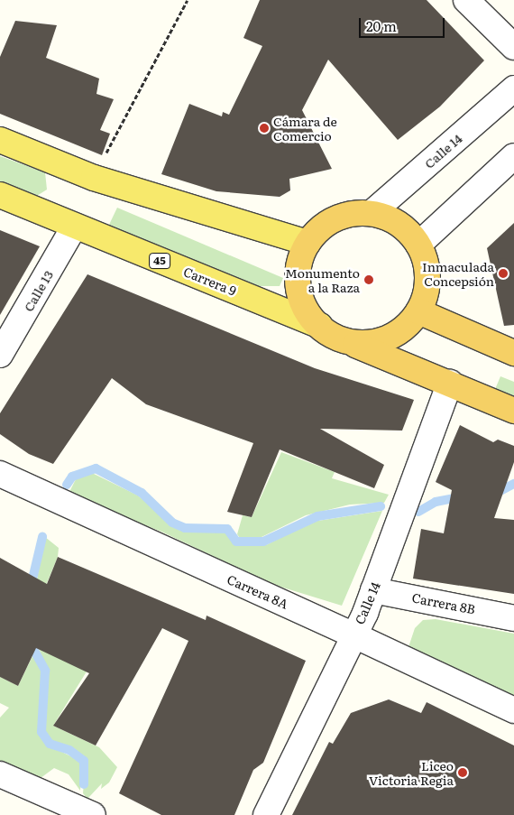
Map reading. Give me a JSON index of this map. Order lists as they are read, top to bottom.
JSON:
{
  "streets": {
    "main road": ["45", "Carrera 9"],
    "street": [
      "Calle 14",
      "Calle 13",
      "Carrera 8A",
      "Carrera 8B"
    ]
  },
  "crossings": [
    ["Calle 14", "Carrera 9"],
    ["Calle 14", "Carrera 8A"],
    ["Calle 14", "Carrera 8B"],
    ["Carrera 9", "Calle 13"]
  ],
  "places": [
    "Cámara de Comercio",
    "Inmaculada Concepsión",
    "Monumento a la Raza",
    "Liceo Victoria Regia"
  ],
  "scale_bar": "20 m"
}
